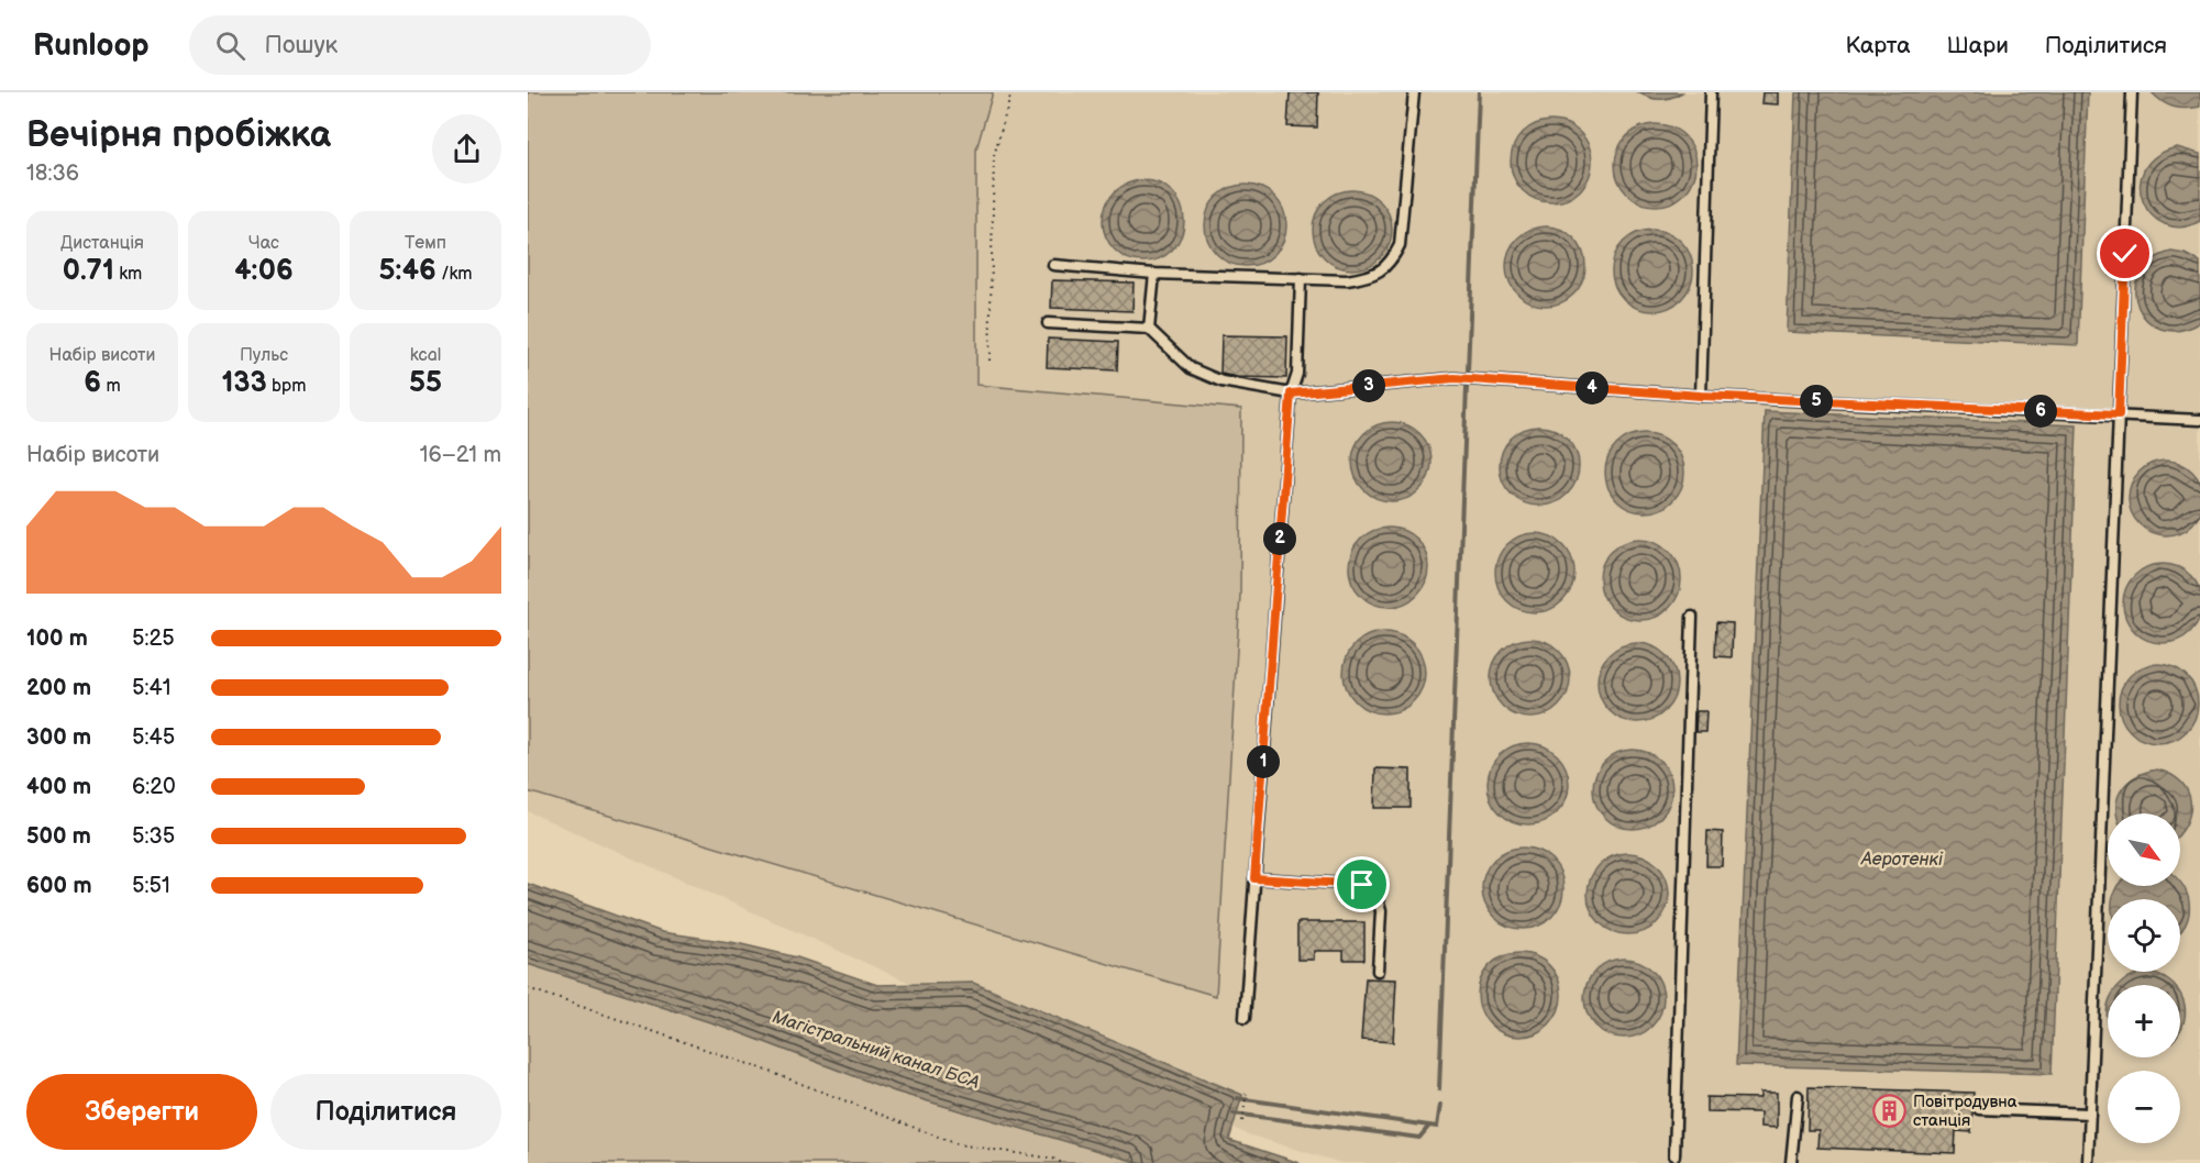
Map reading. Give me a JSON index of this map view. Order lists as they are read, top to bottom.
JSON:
{
  "water": ["Аеротенкі", "Магістральний канал БСА"],
  "places": {
    "building": ["Повітродувна станція"]
  },
  "north": "bottom right",
  "page": {
    "header": "Runloop",
    "search": "Пошук",
    "nav": ["Карта", "Шари", "Поділитися"],
    "heading": ["Вечірня пробіжка", "18:36"],
    "stats": [
      ["Дистанція", "0.71 km"],
      ["Час", "4:06"],
      ["Темп", "5:46 /km"],
      ["Набір висоти", "6 m"],
      ["Пульс", "133 bpm"],
      ["kcal", "55"]
    ],
    "pins": [
      "3",
      "4",
      "5",
      "6",
      "2",
      "1"
    ],
    "chart": ["Набір висоти", "16–21 m"],
    "list": [
      {
        "name": "100 m",
        "note": "5:25"
      },
      {
        "name": "200 m",
        "note": "5:41"
      },
      {
        "name": "300 m",
        "note": "5:45"
      },
      {
        "name": "400 m",
        "note": "6:20"
      },
      {
        "name": "500 m",
        "note": "5:35"
      },
      {
        "name": "600 m",
        "note": "5:51"
      }
    ],
    "map_buttons": ["+", "−"],
    "buttons": ["Зберегти", "Поділитися"]
  }
}
